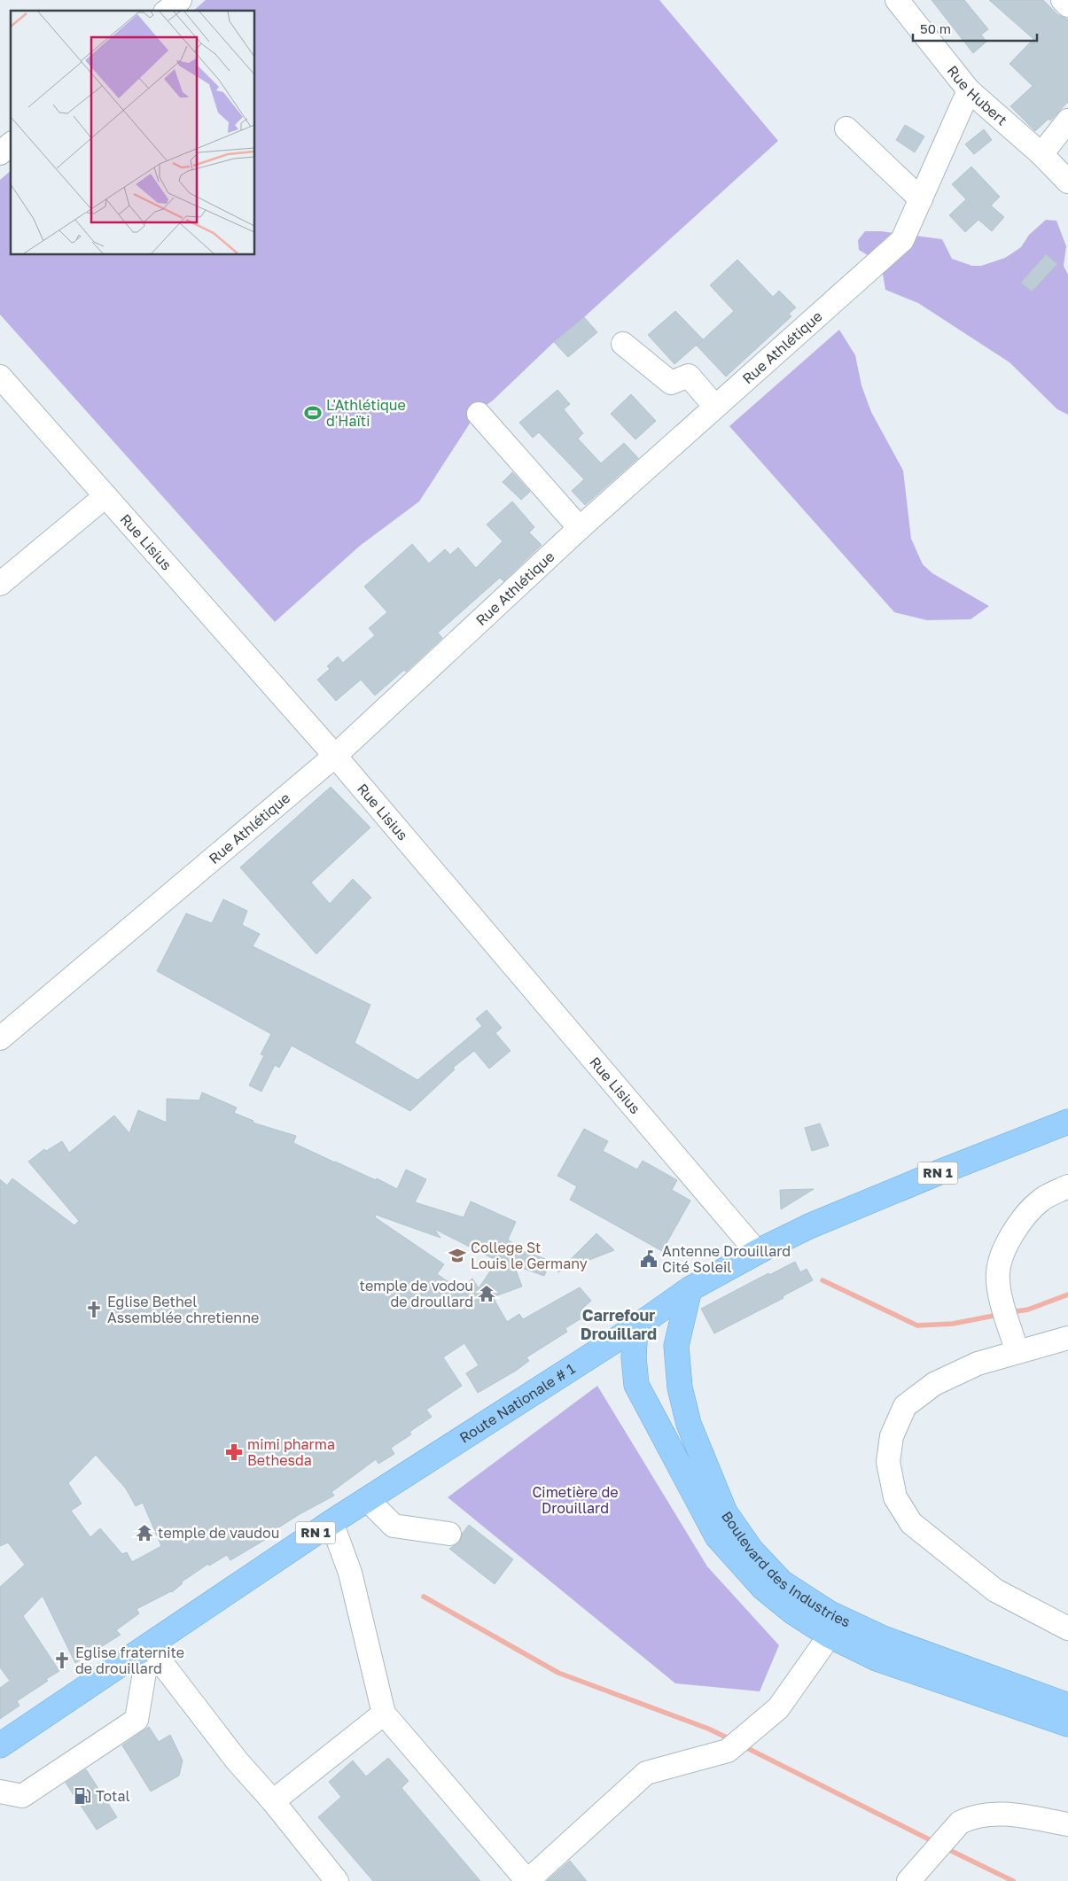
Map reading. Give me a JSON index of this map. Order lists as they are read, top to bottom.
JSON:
{
  "streets": {
    "main road": ["RN 1", "Route Nationale # 1", "Boulevard des Industries"],
    "street": ["Rue Hubert", "Rue Athlétique", "Rue Lisius"]
  },
  "crossings": [
    ["Rue Hubert", "Rue Athlétique"],
    ["Rue Athlétique", "Rue Lisius"],
    ["Rue Lisius", "Route Nationale # 1"],
    ["Route Nationale # 1", "Boulevard des Industries"]
  ],
  "districts": ["Carrefour Drouillard"],
  "parks": ["Cimetière de Drouillard"],
  "places": {
    "sports": ["L'Athlétique d'Haïti"],
    "school or university": ["College St Louis le Germany"],
    "public building": ["Antenne Drouillard Cité Soleil"],
    "temple": ["temple de vodou de droullard", "temple de vaudou"],
    "church": ["Eglise Bethel Assemblée chretienne", "Eglise fraternite de drouillard"],
    "pharmacy": ["mimi pharma Bethesda"],
    "fuel station": ["Total"]
  },
  "scale_bar": "50 m"
}
